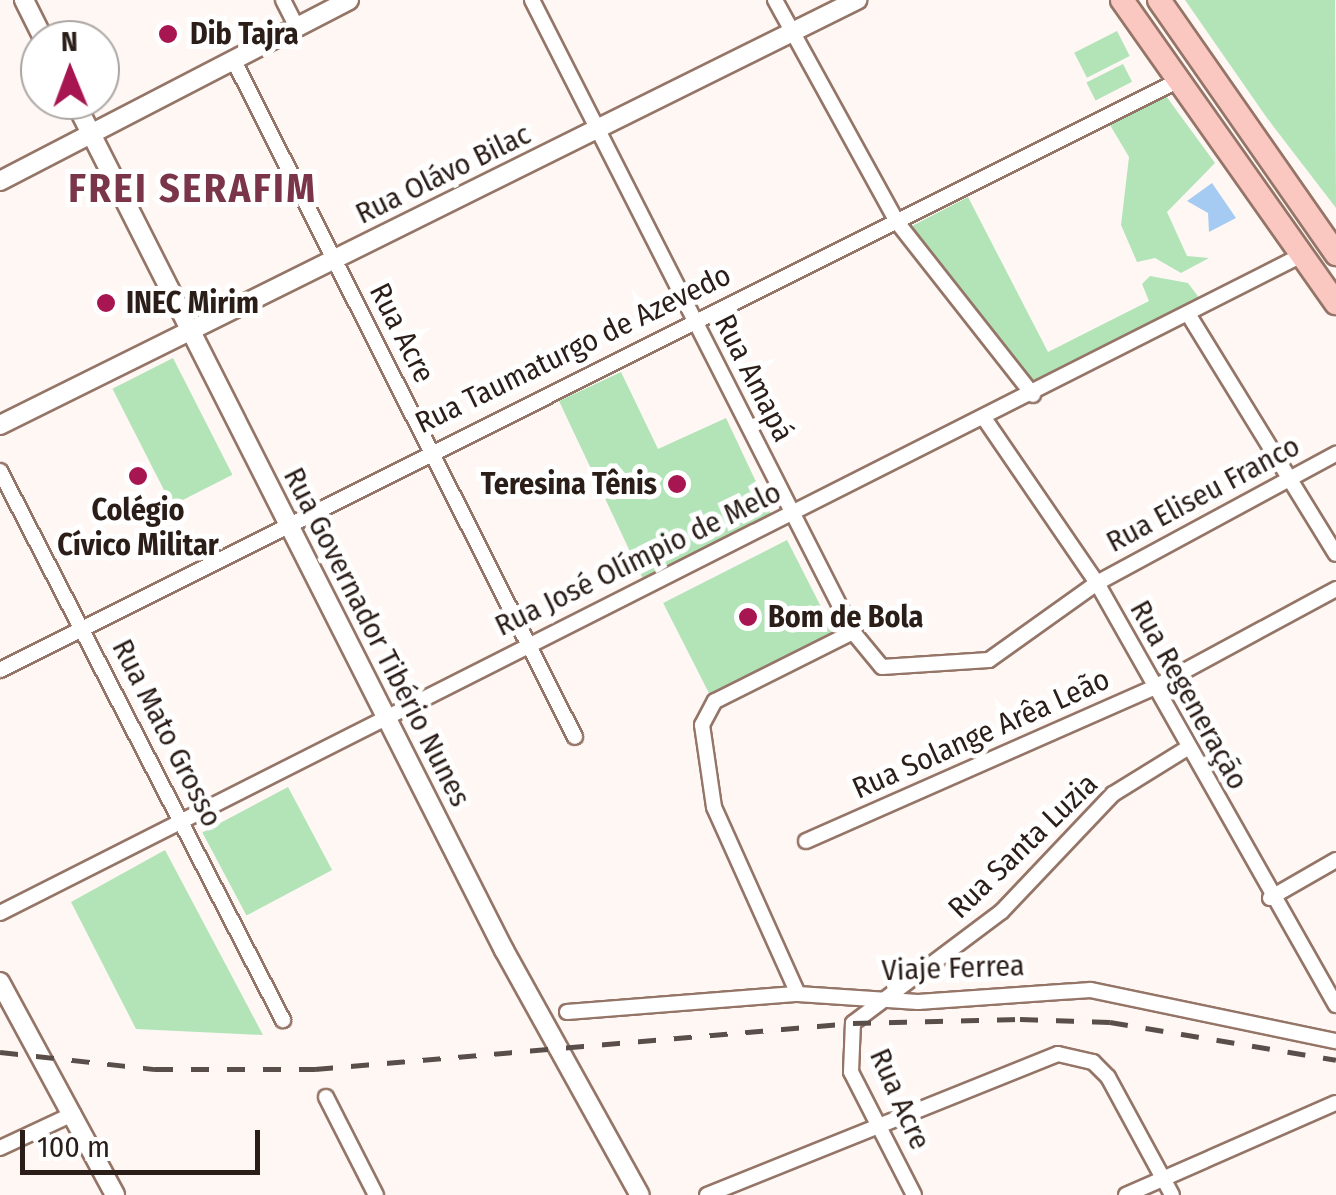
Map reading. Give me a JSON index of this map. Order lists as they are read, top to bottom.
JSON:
{
  "streets": {
    "street": [
      "Rua Olávo Bilac",
      "Rua Acre",
      "Rua Taumaturgo de Azevedo",
      "Rua Amapá",
      "Rua Eliseu Franco",
      "Rua José Olímpio de Melo",
      "Rua Governador Tibério Nunes",
      "Rua Regeneração",
      "Rua Mato Grosso",
      "Rua Solange Arêa Leão",
      "Rua Santa Luzia",
      "Viaje Ferrea"
    ]
  },
  "crossings": [
    ["Rua Olávo Bilac", "Rua Acre"],
    ["Rua Olávo Bilac", "Rua Amapá"],
    ["Rua Olávo Bilac", "Rua Governador Tibério Nunes"],
    ["Rua Acre", "Rua Taumaturgo de Azevedo"],
    ["Rua Acre", "Rua José Olímpio de Melo"],
    ["Rua Acre", "Rua Santa Luzia"],
    ["Rua Taumaturgo de Azevedo", "Rua Amapá"],
    ["Rua Taumaturgo de Azevedo", "Rua Governador Tibério Nunes"],
    ["Rua Taumaturgo de Azevedo", "Rua Mato Grosso"],
    ["Rua Amapá", "Rua Eliseu Franco"],
    ["Rua Amapá", "Rua José Olímpio de Melo"],
    ["Rua Amapá", "Rua Regeneração"],
    ["Rua Eliseu Franco", "Rua Regeneração"],
    ["Rua José Olímpio de Melo", "Rua Governador Tibério Nunes"],
    ["Rua José Olímpio de Melo", "Rua Regeneração"],
    ["Rua José Olímpio de Melo", "Rua Mato Grosso"],
    ["Rua Regeneração", "Rua Solange Arêa Leão"],
    ["Rua Regeneração", "Rua Santa Luzia"],
    ["Rua Santa Luzia", "Viaje Ferrea"]
  ],
  "districts": ["FREI SERAFIM"],
  "places": [
    "Dib Tajra",
    "INEC Mirim",
    "Colégio Cívico Militar",
    "Teresina Tênis",
    "Bom de Bola"
  ],
  "scale_bar": "100 m",
  "north": "top"
}
